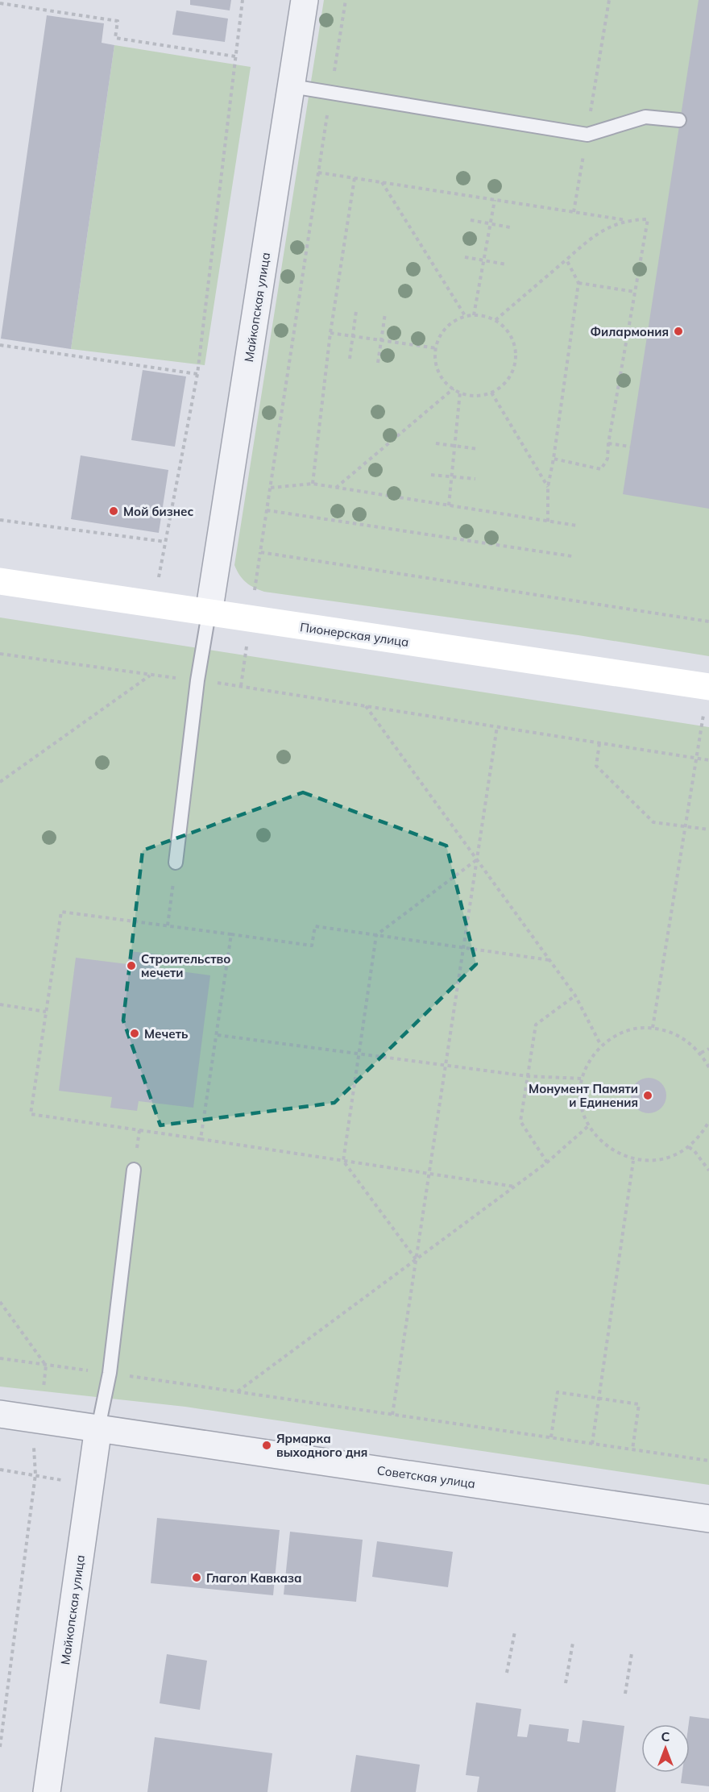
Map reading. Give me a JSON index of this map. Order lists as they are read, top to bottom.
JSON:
{
  "streets": {
    "main road": ["Пионерская улица"],
    "street": ["Майкопская улица", "Советская улица"]
  },
  "crossings": [
    ["Майкопская улица", "Пионерская улица"],
    ["Майкопская улица", "Советская улица"]
  ],
  "places": [
    "Филармония",
    "Мой бизнес",
    "Строительство мечети",
    "Мечеть",
    "Монумент Памяти и Единения",
    "Ярмарка выходного дня",
    "Глагол Кавказа"
  ],
  "north": "top"
}
